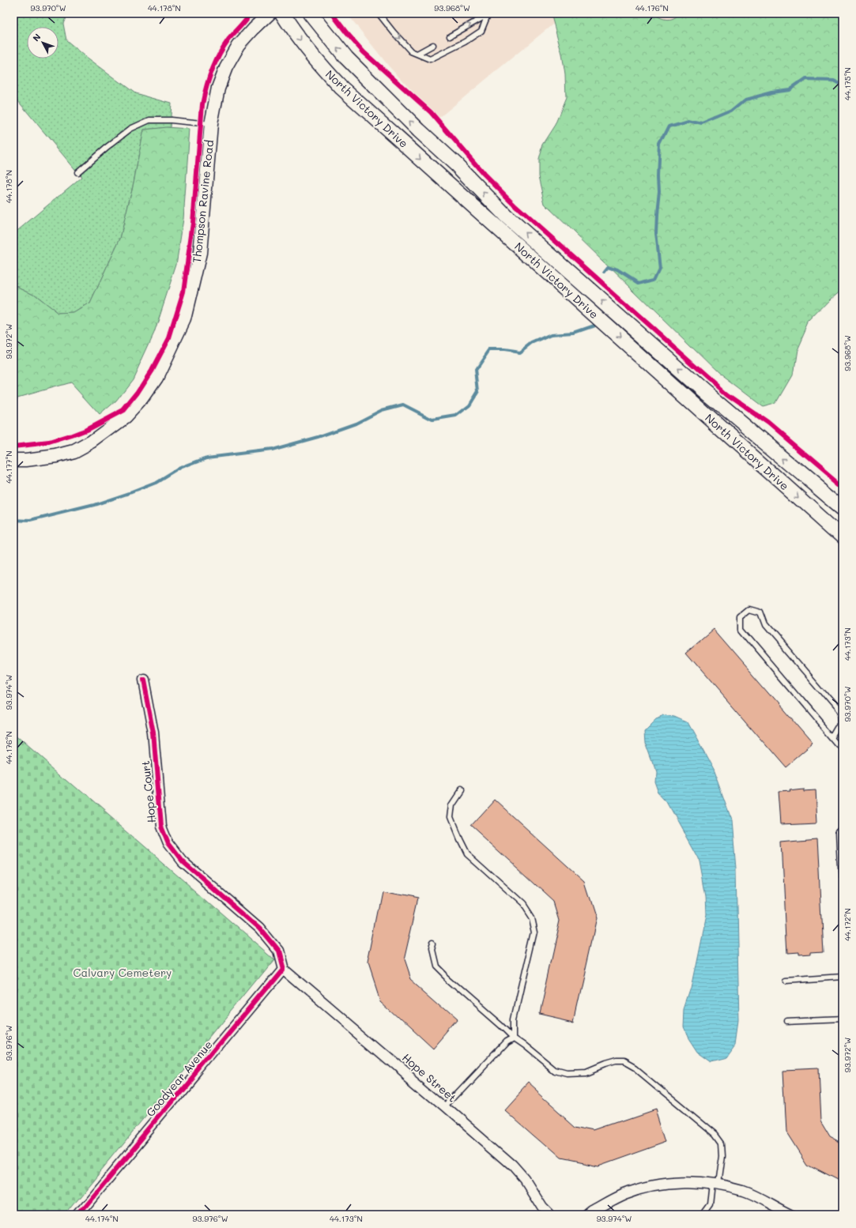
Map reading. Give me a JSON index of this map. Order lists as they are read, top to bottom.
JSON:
{
  "streets": {
    "main road": ["North Victory Drive"],
    "street": [
      "Thompson Ravine Road",
      "Hope Court",
      "Hope Street",
      "Goodyear Avenue"
    ]
  },
  "crossings": [
    ["Hope Court", "Hope Street"],
    ["Hope Court", "Goodyear Avenue"],
    ["Hope Street", "Goodyear Avenue"]
  ],
  "parks": ["Calvary Cemetery"],
  "north": "top left",
  "coordinates": [
    "93.970°W",
    "44.178°N",
    "93.968°W",
    "44.176°N",
    "44.175°N",
    "93.972°W",
    "44.177°N",
    "44.173°N",
    "93.974°W",
    "44.172°N",
    "93.976°W",
    "44.174°N"
  ]
}
